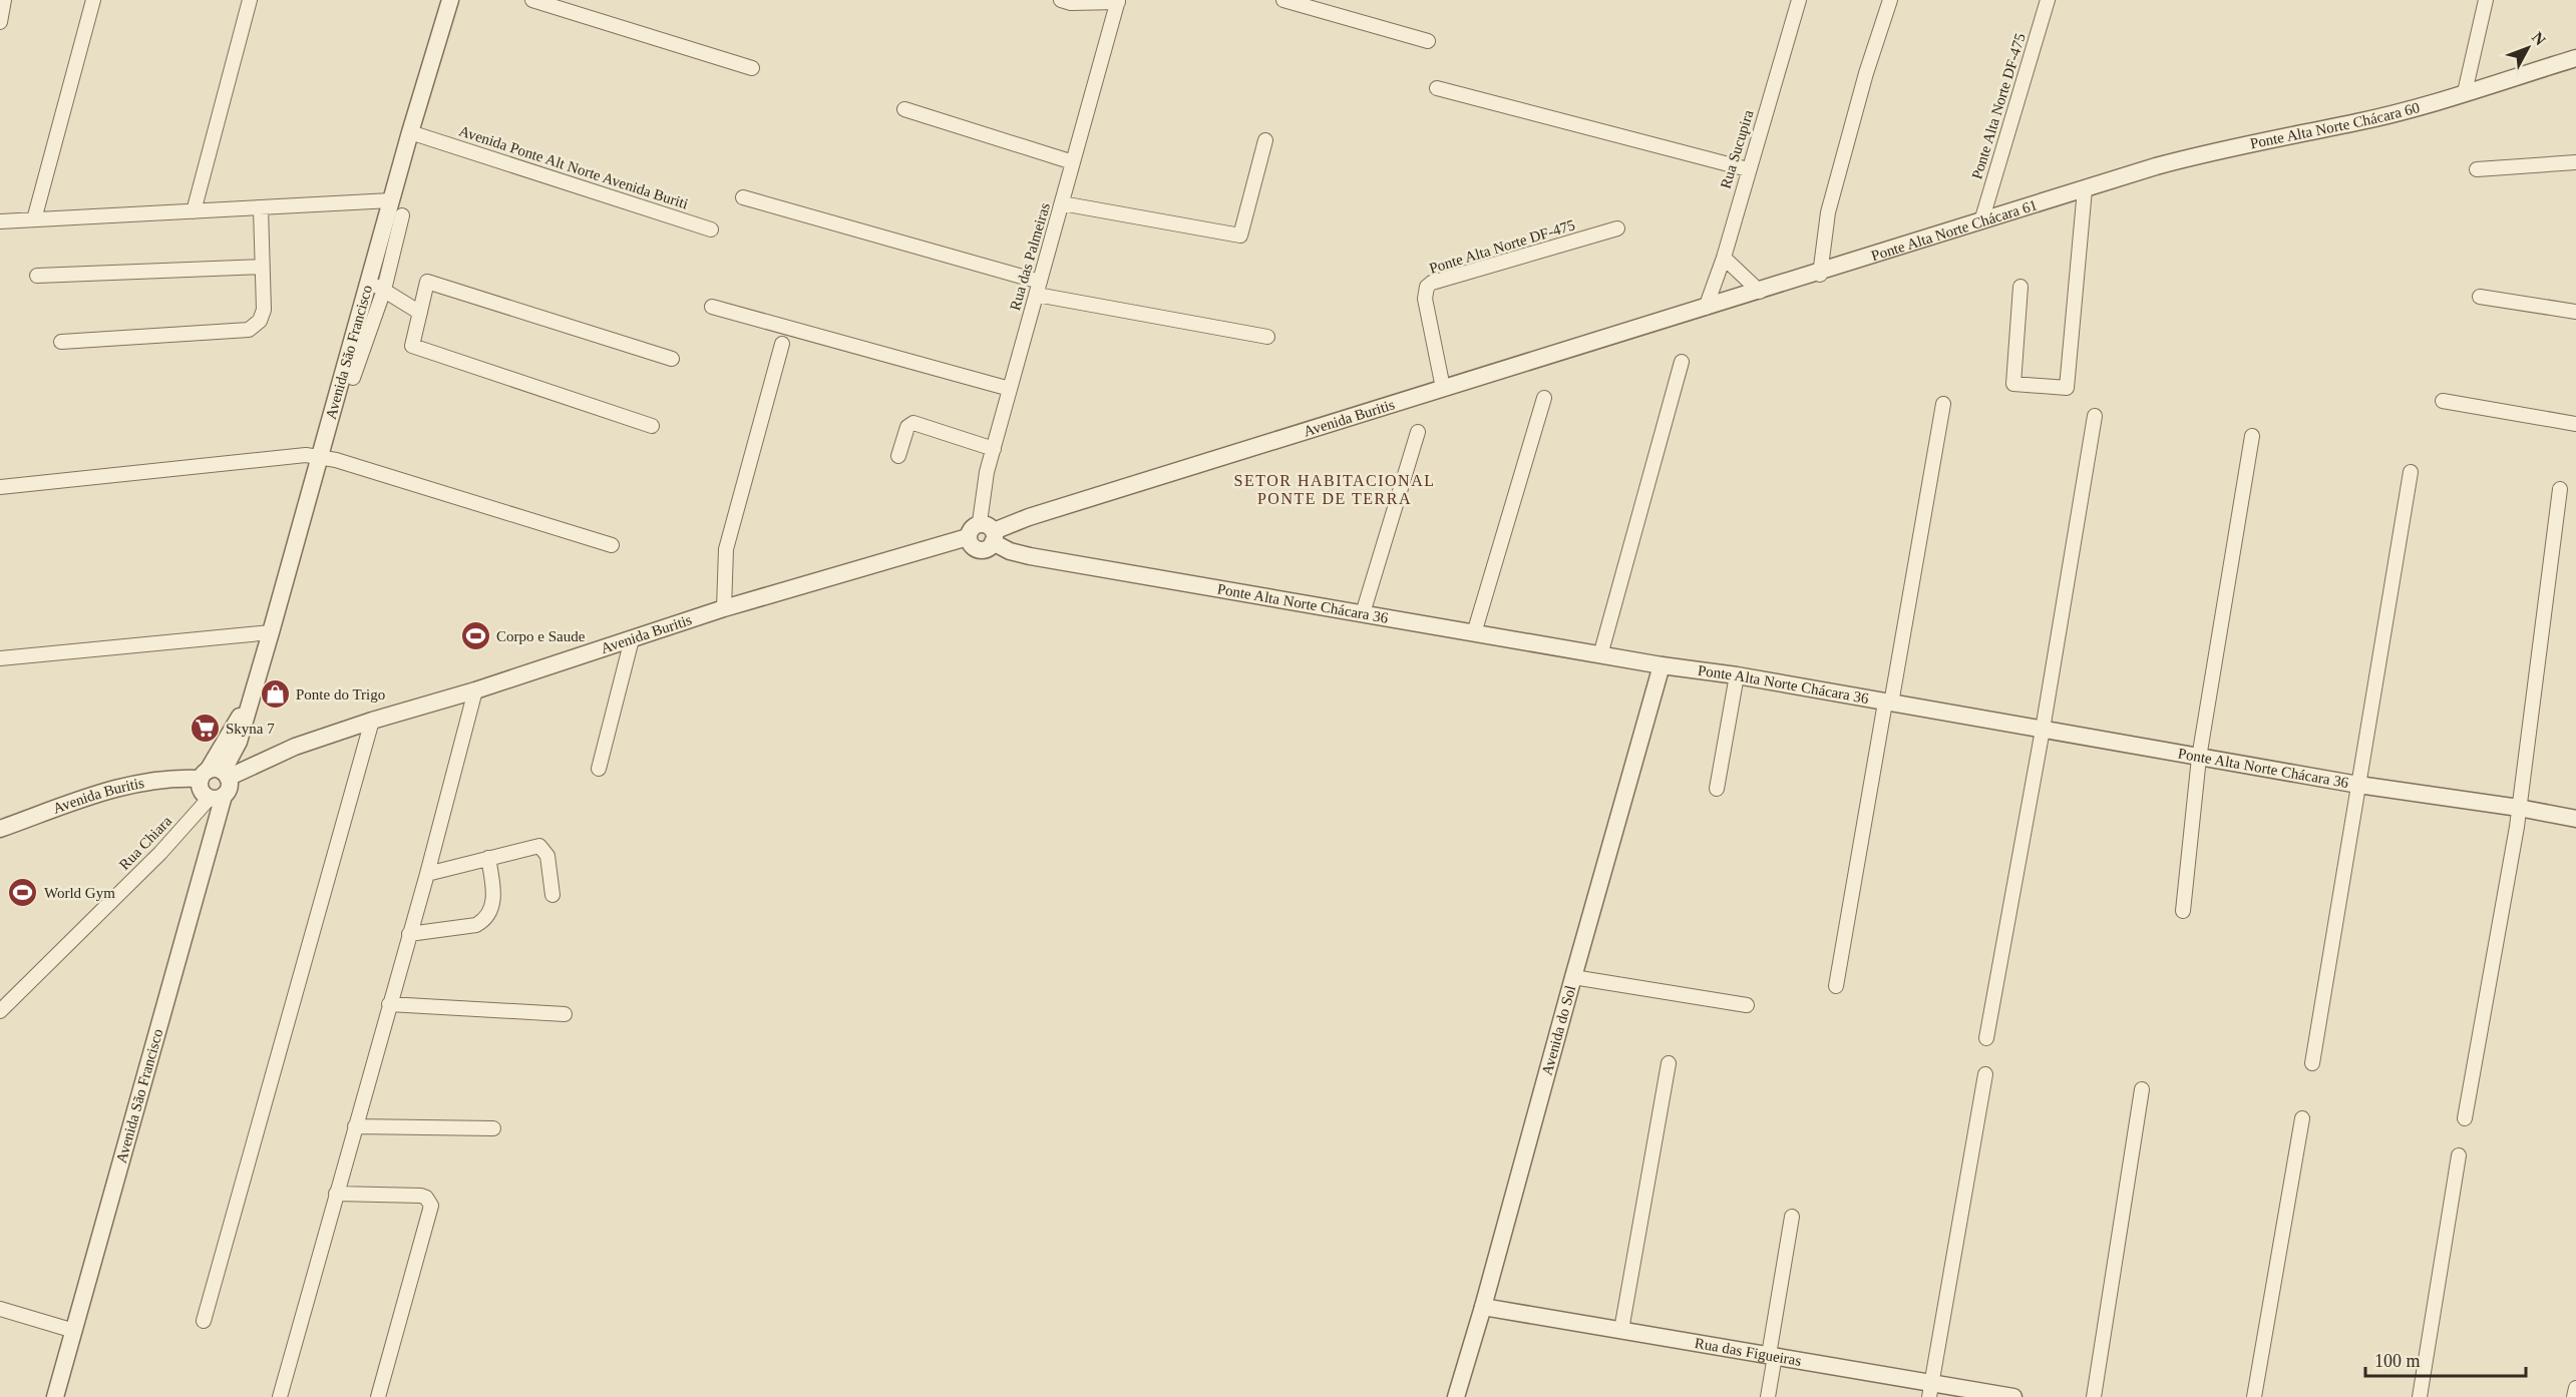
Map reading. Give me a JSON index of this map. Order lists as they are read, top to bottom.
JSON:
{
  "streets": {
    "street": [
      "Ponte Alta Norte DF-475",
      "Ponte Alta Norte Chácara 60",
      "Rua Sucupira",
      "Avenida Ponte Alt Norte Avenida Buriti",
      "Ponte Alta Norte Chácara 61",
      "Rua das Palmeiras",
      "Avenida São Francisco",
      "Avenida Buritis",
      "Ponte Alta Norte Chácara 36",
      "Rua Chiara",
      "Avenida do Sol",
      "Rua das Figueiras"
    ]
  },
  "crossings": [
    ["Ponte Alta Norte DF-475", "Ponte Alta Norte Chácara 61"],
    ["Ponte Alta Norte DF-475", "Avenida Buritis"],
    ["Ponte Alta Norte Chácara 60", "Ponte Alta Norte Chácara 61"],
    ["Rua Sucupira", "Ponte Alta Norte Chácara 61"],
    ["Rua Sucupira", "Avenida Buritis"],
    ["Avenida Ponte Alt Norte Avenida Buriti", "Avenida São Francisco"],
    ["Ponte Alta Norte Chácara 61", "Avenida Buritis"],
    ["Rua das Palmeiras", "Avenida Buritis"],
    ["Rua das Palmeiras", "Ponte Alta Norte Chácara 36"],
    ["Avenida São Francisco", "Avenida Buritis"],
    ["Avenida São Francisco", "Rua Chiara"],
    ["Avenida Buritis", "Ponte Alta Norte Chácara 36"],
    ["Ponte Alta Norte Chácara 36", "Avenida do Sol"],
    ["Avenida do Sol", "Rua das Figueiras"]
  ],
  "districts": ["SETOR HABITACIONAL PONTE DE TERRA"],
  "places": {
    "sports": ["Corpo e Saude", "World Gym"],
    "shop": ["Ponte do Trigo"],
    "supermarket": ["Skyna 7"]
  },
  "scale_bar": "100 m",
  "north": "top right"
}
